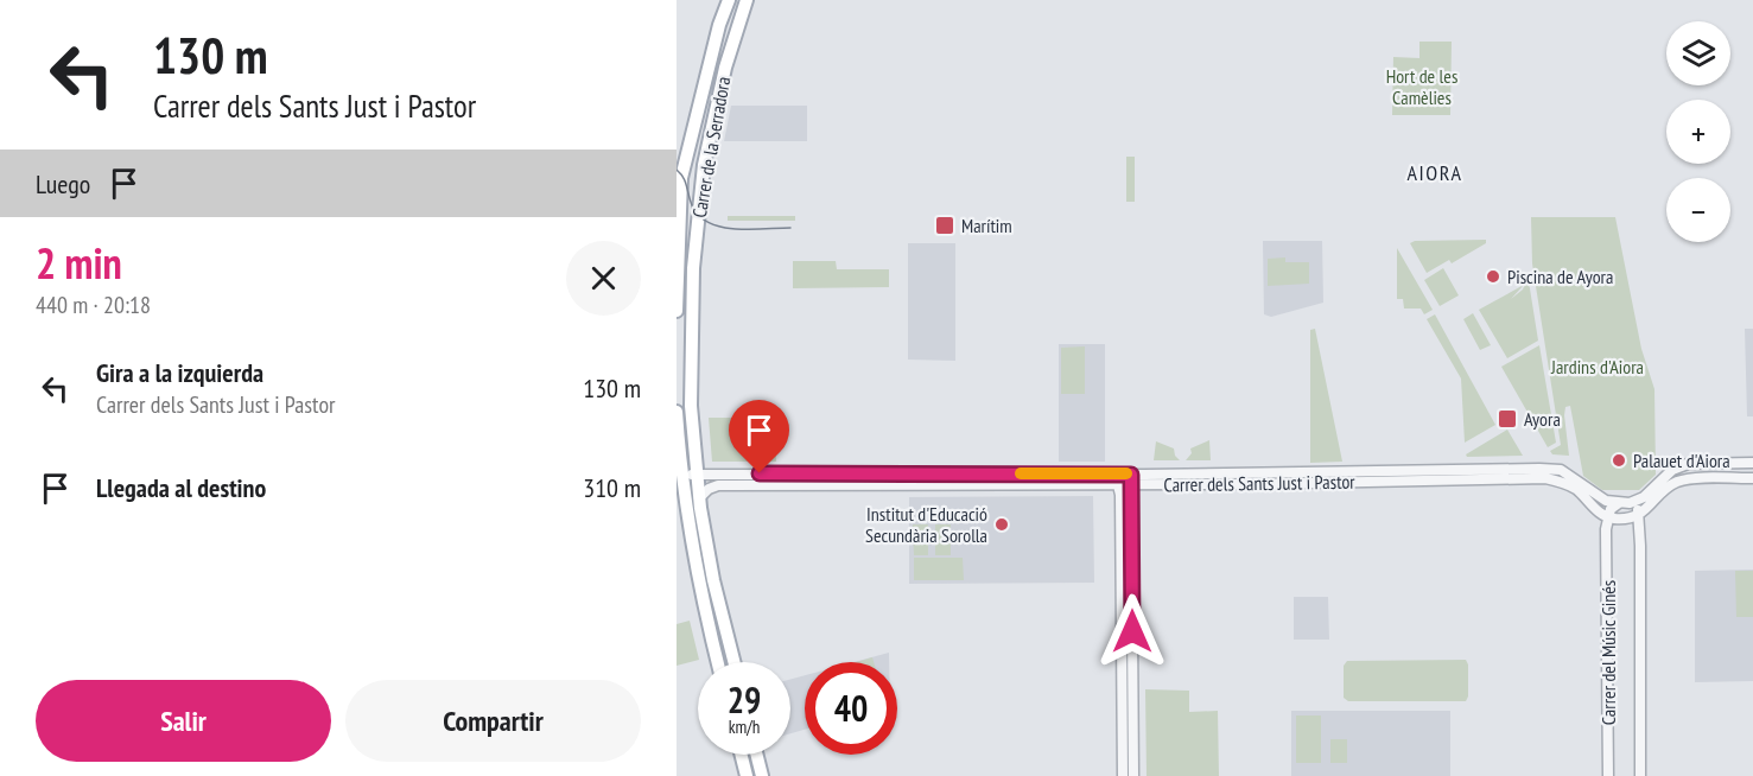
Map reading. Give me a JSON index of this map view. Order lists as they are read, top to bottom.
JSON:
{
  "streets": {
    "main road": ["Carrer de la Serradora"],
    "street": ["Carrer dels Sants Just i Pastor", "Carrer del Músic Ginés"]
  },
  "crossings": [
    ["Carrer de la Serradora", "Carrer dels Sants Just i Pastor"],
    ["Carrer dels Sants Just i Pastor", "Carrer del Músic Ginés"]
  ],
  "districts": ["AIORA"],
  "parks": ["Hort de les Camèlies", "Jardins d'Aiora"],
  "places": {
    "transit": ["Marítim", "Ayora"],
    "other": ["Piscina de Ayora", "Palauet d'Aiora", "Institut d'Educació Secundària Sorolla"]
  },
  "page": {
    "turn": ["130 m", "Carrer dels Sants Just i Pastor"],
    "map_buttons": ["+", "−"],
    "then": "Luego",
    "heading": ["2 min", "440 m · 20:18"],
    "list": [
      {
        "name": "Gira a la izquierda",
        "note": "Carrer dels Sants Just i Pastor",
        "value": "130 m"
      },
      {
        "name": "Llegada al destino",
        "value": "310 m"
      }
    ],
    "speed": "29 km/h",
    "limit": "40",
    "buttons": ["Salir", "Compartir"]
  }
}
